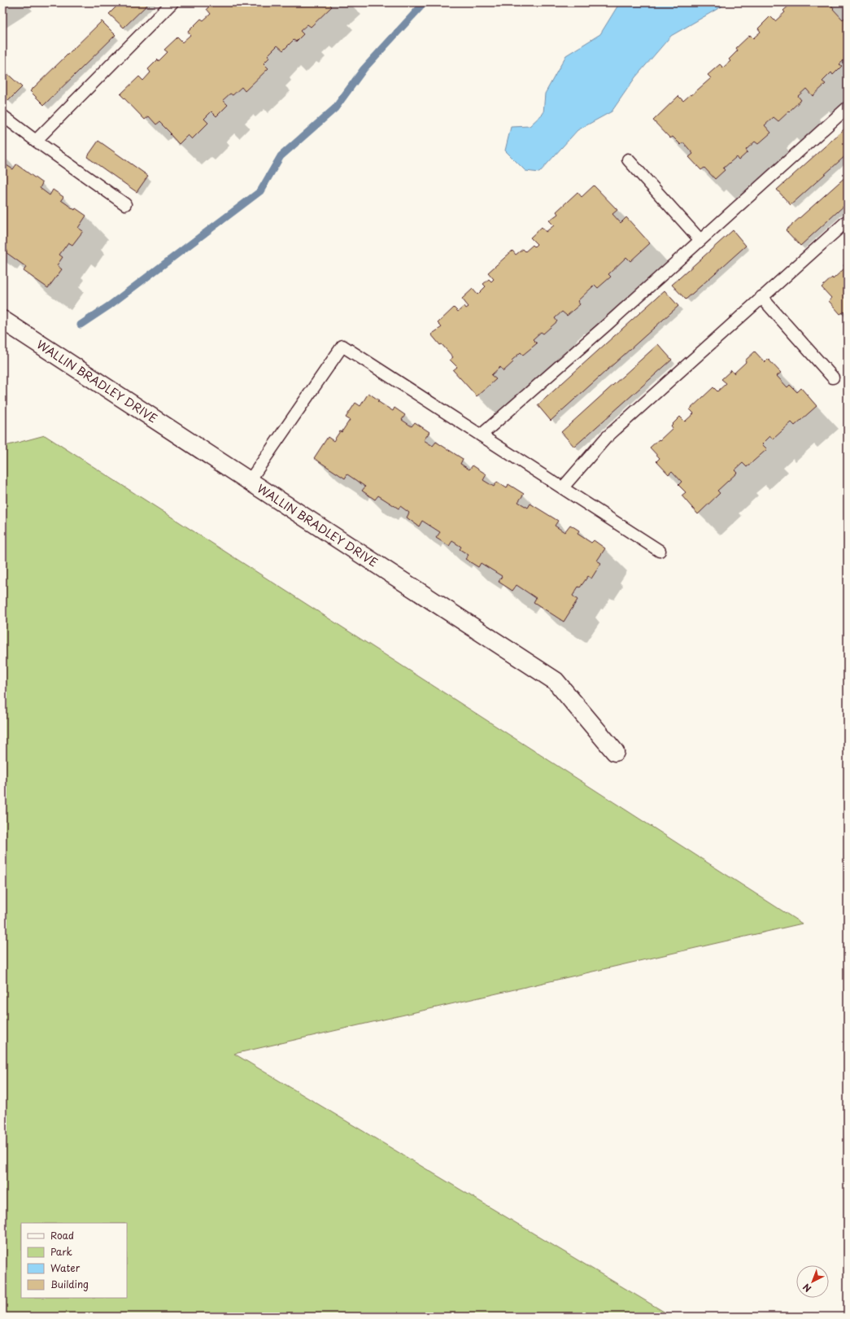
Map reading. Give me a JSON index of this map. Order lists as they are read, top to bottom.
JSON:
{
  "streets": {
    "street": ["WALLIN BRADLEY DRIVE"]
  },
  "legend": [
    "Road",
    "Park",
    "Water",
    "Building"
  ],
  "north": "bottom left"
}
